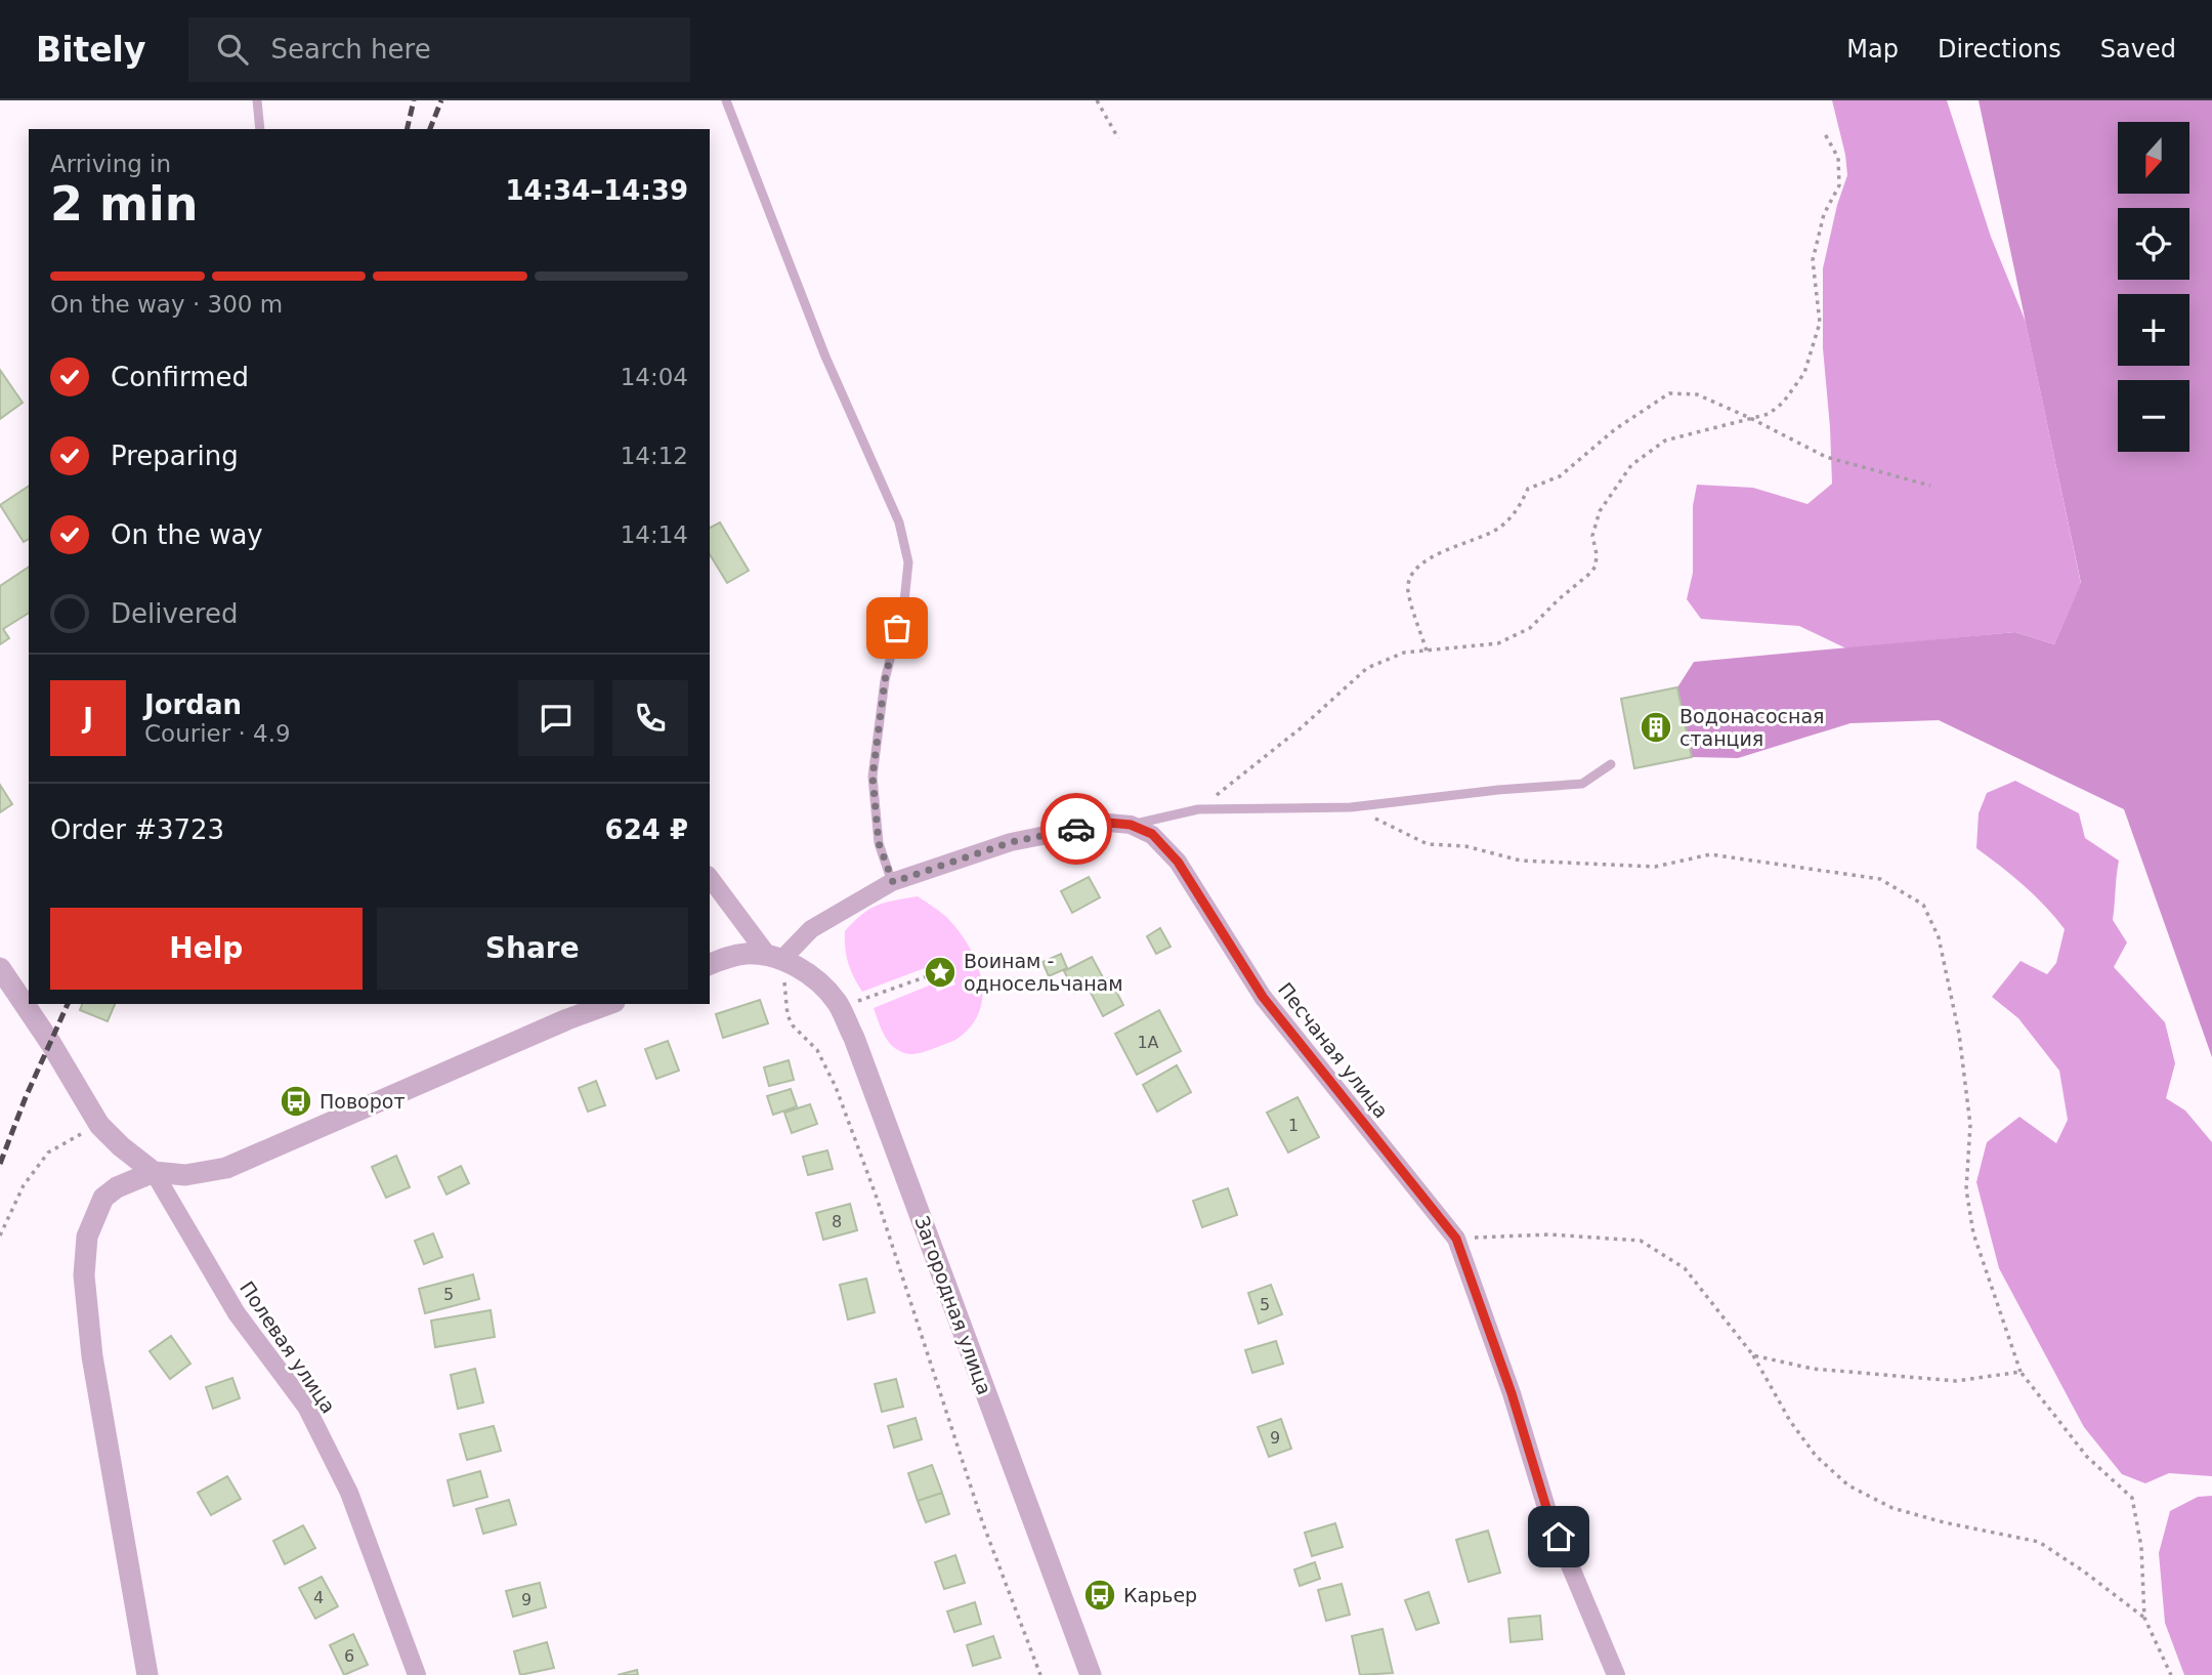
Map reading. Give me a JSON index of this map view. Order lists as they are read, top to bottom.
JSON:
{
  "streets": {
    "street": ["Песчаная улица", "Загородная улица", "Полевая улица"]
  },
  "places": {
    "building": ["Водонасосная станция"],
    "place": ["Воинам - односельчанам"],
    "bus stop": ["Поворот", "Карьер"]
  },
  "house_numbers": [
    "1А",
    "1",
    "8",
    "5",
    "5",
    "9",
    "4",
    "9",
    "6"
  ],
  "north": "bottom",
  "page": {
    "header": "Bitely",
    "search": "Search here",
    "nav": ["Map", "Directions", "Saved"],
    "map_buttons": ["+", "−"],
    "heading": ["2 min", "Arriving in", "14:34–14:39"],
    "panel": [
      "Jordan",
      "Courier · 4.9",
      "Order #3723",
      "624 ₽"
    ],
    "bar": "On the way · 300 m",
    "list": [
      ["Confirmed", "14:04"],
      ["Preparing", "14:12"],
      ["On the way", "14:14"],
      "Delivered"
    ],
    "round": "J",
    "buttons": ["Help", "Share"]
  }
}
